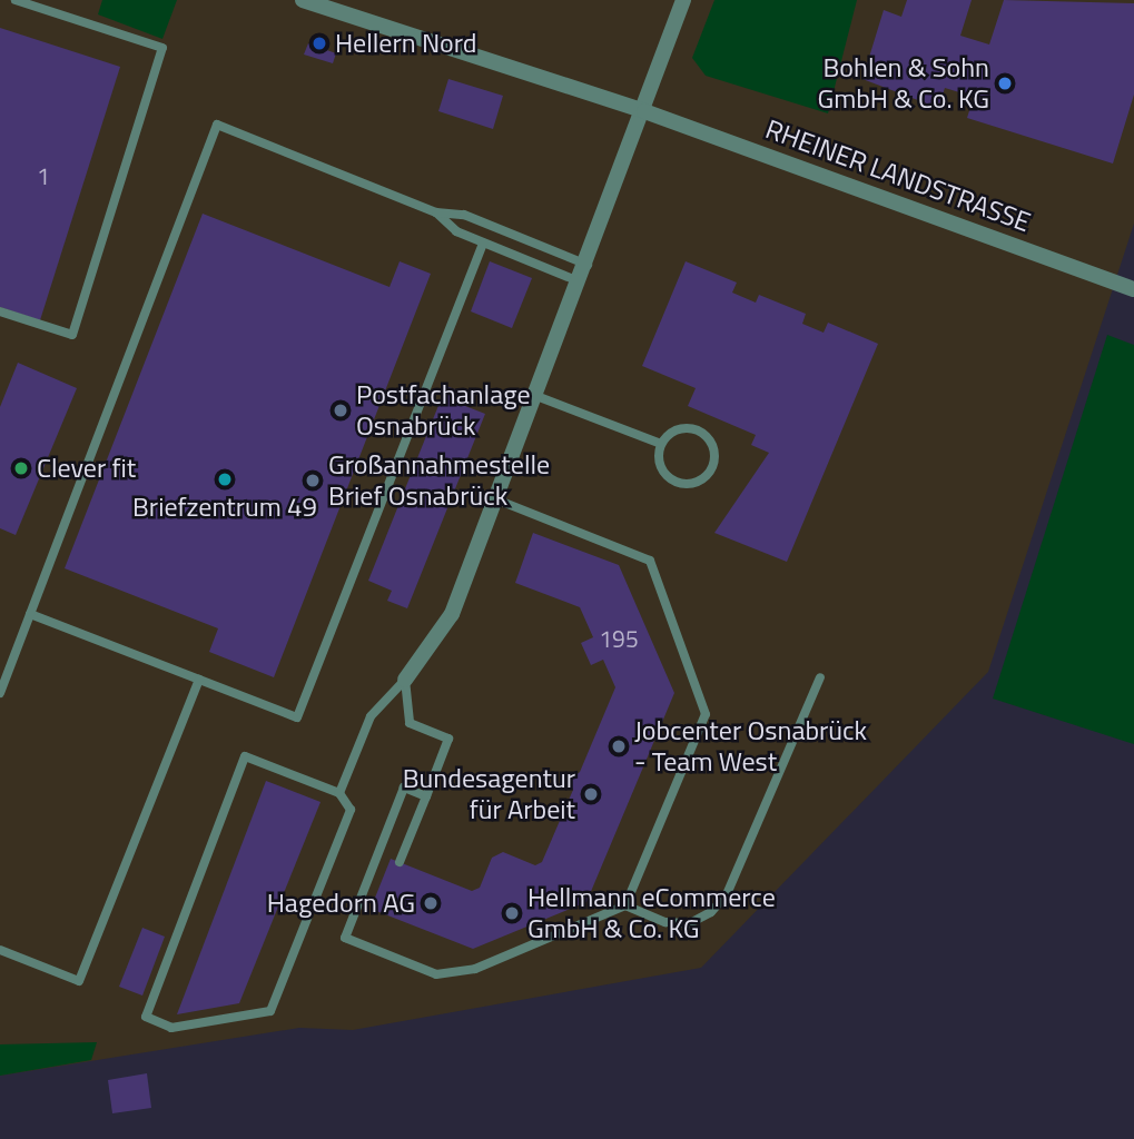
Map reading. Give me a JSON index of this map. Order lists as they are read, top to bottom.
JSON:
{
  "streets": {
    "street": ["RHEINER LANDSTRASSE"]
  },
  "places": [
    "Hellern Nord",
    "Bohlen & Sohn GmbH & Co. KG",
    "Postfachanlage Osnabrück",
    "Clever fit",
    "Briefzentrum 49",
    "Großannahmestelle Brief Osnabrück",
    "Jobcenter Osnabrück - Team West",
    "Bundesagentur für Arbeit",
    "Hagedorn AG",
    "Hellmann eCommerce GmbH & Co. KG"
  ],
  "house_numbers": ["1", "195"]
}
